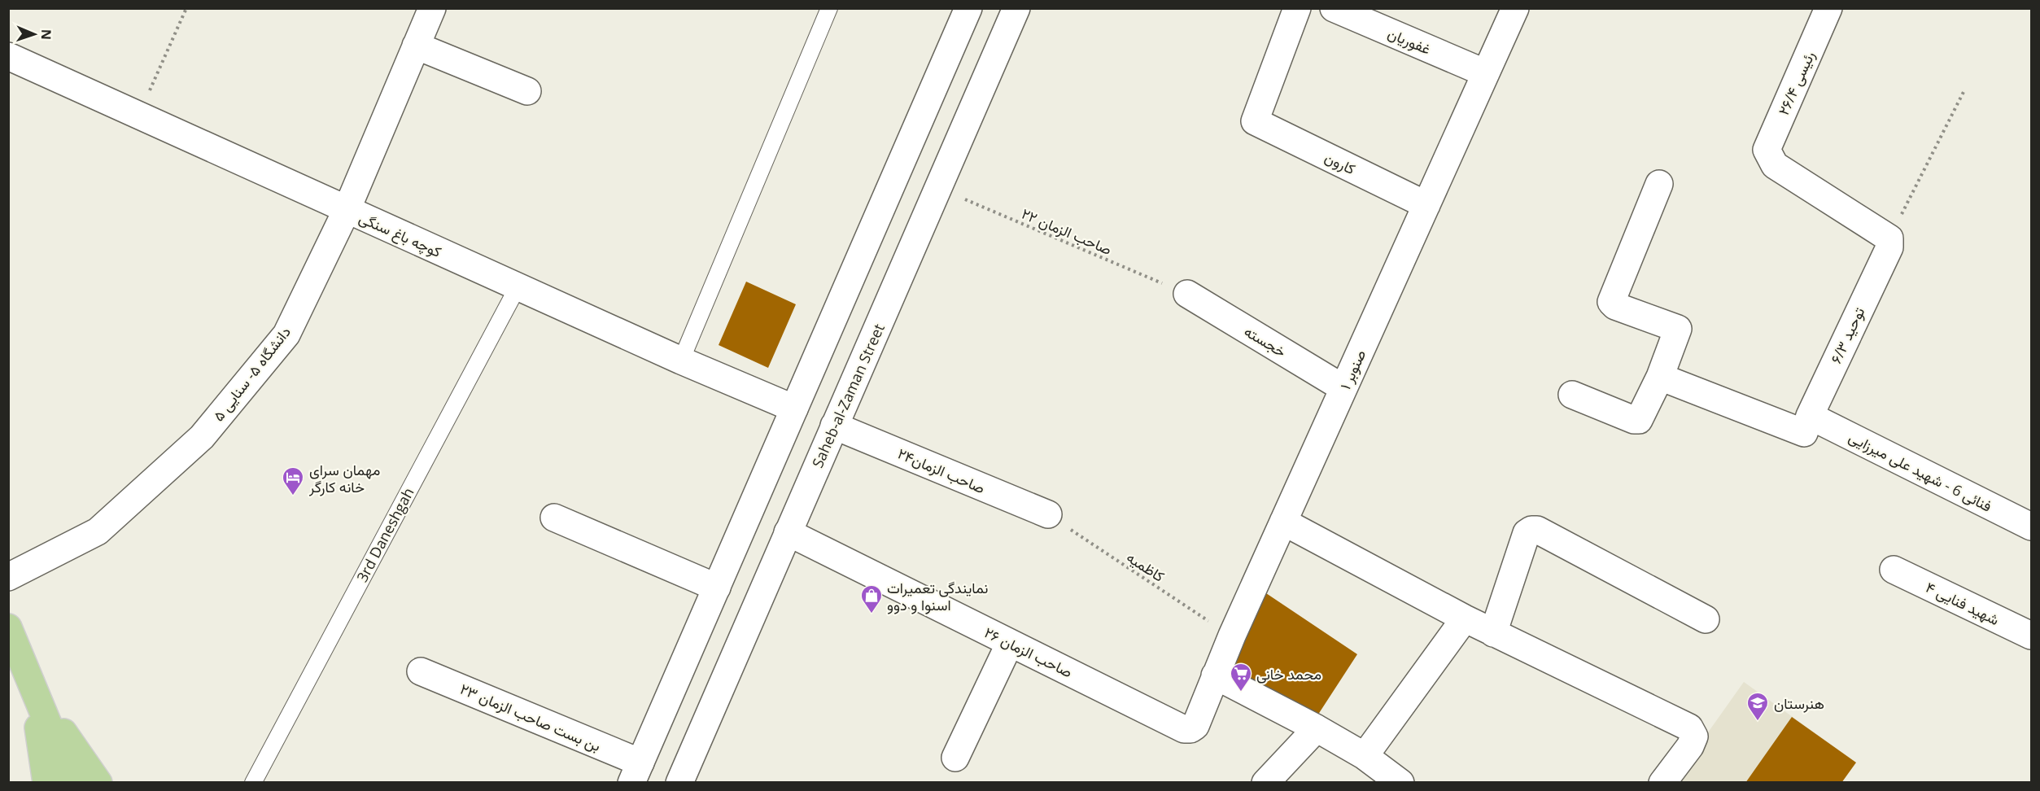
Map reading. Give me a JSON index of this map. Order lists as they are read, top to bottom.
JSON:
{
  "streets": {
    "street": [
      "غفوریان",
      "رئیسی ۲۶/۴",
      "کارون",
      "کوچه باغ سنگی",
      "توحید ۶/۳",
      "خجسته",
      "صنوبر ۱",
      "دانشگاه ۵- سنایی ۵",
      "Saheb-al-Zaman Street",
      "صاحب الزمان۲۴",
      "فنائی 6 - شهید علی میرزایی",
      "شهید فنایی ۴",
      "صاحب الزمان ۲۶",
      "بن بست صاحب الزمان ۲۳"
    ],
    "lane": ["3rd Daneshgah"],
    "path": ["صاحب الزمان ۲۲", "کاظمیه"]
  },
  "crossings": [
    ["غفوریان", "صنوبر ۱"],
    ["رئیسی ۲۶/۴", "توحید ۶/۳"],
    ["کارون", "صنوبر ۱"],
    ["صاحب الزمان ۲۲", "خجسته"],
    ["صاحب الزمان ۲۲", "Saheb-al-Zaman Street"],
    ["کوچه باغ سنگی", "دانشگاه ۵- سنایی ۵"],
    ["کوچه باغ سنگی", "3rd Daneshgah"],
    ["توحید ۶/۳", "فنائی 6 - شهید علی میرزایی"],
    ["خجسته", "صنوبر ۱"],
    ["صنوبر ۱", "کاظمیه"],
    ["صنوبر ۱", "صاحب الزمان ۲۶"],
    ["Saheb-al-Zaman Street", "صاحب الزمان۲۴"],
    ["Saheb-al-Zaman Street", "صاحب الزمان ۲۶"],
    ["صاحب الزمان۲۴", "کاظمیه"]
  ],
  "places": {
    "hotel": ["مهمان سرای خانه کارگر"],
    "shop": ["نمایندگی تعمیرات اسنوا و دوو"],
    "supermarket": ["محمد خانی"],
    "school or university": ["هنرستان"]
  },
  "north": "right"
}
